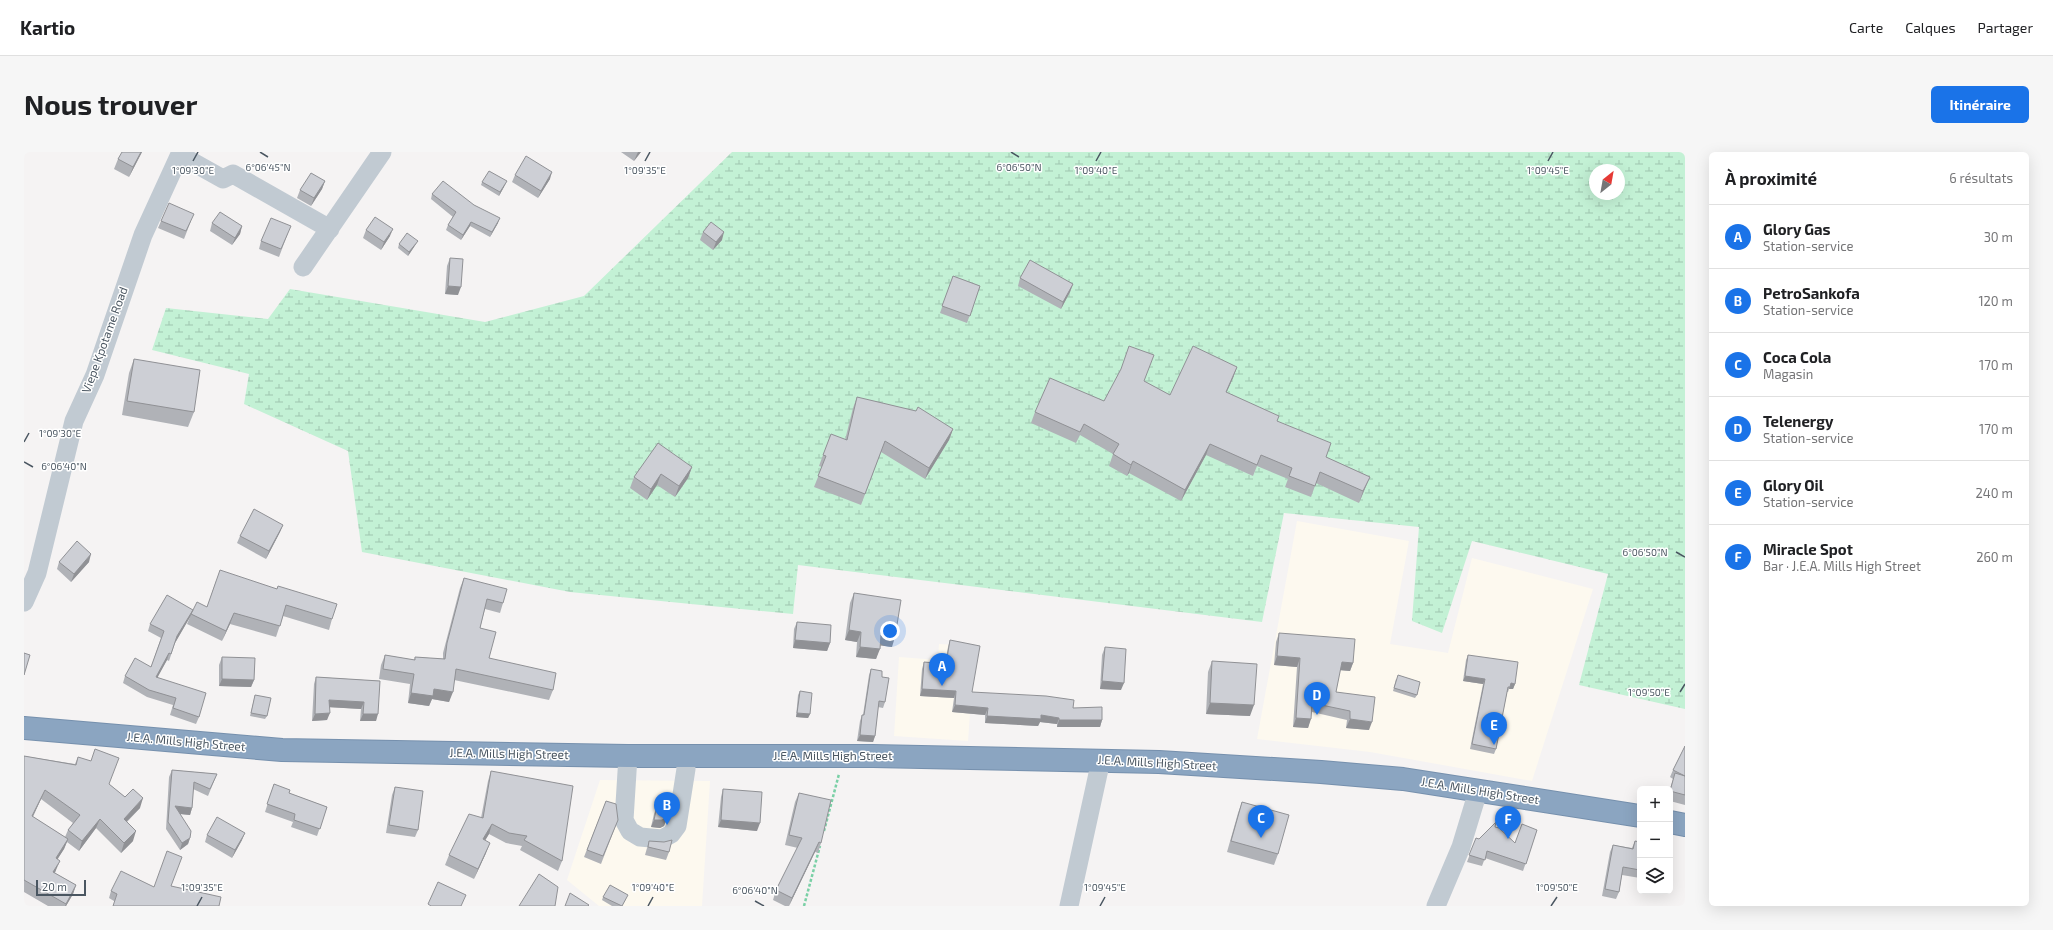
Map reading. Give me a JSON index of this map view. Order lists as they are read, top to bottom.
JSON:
{
  "streets": {
    "highway": ["J.E.A. Mills High Street"],
    "street": ["Viepe Kpotame Road"]
  },
  "scale_bar": "20 m",
  "north": "top right",
  "page": {
    "header": "Kartio",
    "nav": ["Carte", "Calques", "Partager"],
    "buttons": "Itinéraire",
    "title": "Nous trouver",
    "heading": ["À proximité", "6 résultats"],
    "list": [
      {
        "mark": "A",
        "name": "Glory Gas",
        "note": "Station-service",
        "value": "30 m"
      },
      {
        "mark": "B",
        "name": "PetroSankofa",
        "note": "Station-service",
        "value": "120 m"
      },
      {
        "mark": "C",
        "name": "Coca Cola",
        "note": "Magasin",
        "value": "170 m"
      },
      {
        "mark": "D",
        "name": "Telenergy",
        "note": "Station-service",
        "value": "170 m"
      },
      {
        "mark": "E",
        "name": "Glory Oil",
        "note": "Station-service",
        "value": "240 m"
      },
      {
        "mark": "F",
        "name": "Miracle Spot",
        "note": "Bar · J.E.A. Mills High Street",
        "value": "260 m"
      }
    ],
    "pins": [
      "A",
      "D",
      "E",
      "B",
      "C",
      "F"
    ],
    "map_buttons": ["+", "−"],
    "scale": "20 m"
  },
  "coordinates": [
    "6°06'45\"N",
    "6°06'50\"N",
    "1°09'30\"E",
    "1°09'35\"E",
    "1°09'40\"E",
    "1°09'45\"E",
    "6°06'40\"N",
    "1°09'50\"E"
  ]
}
